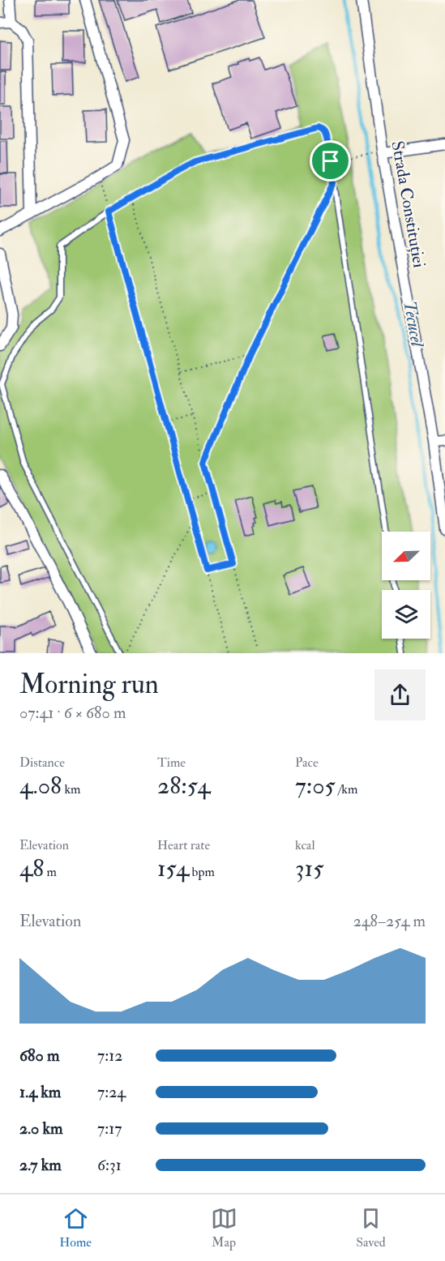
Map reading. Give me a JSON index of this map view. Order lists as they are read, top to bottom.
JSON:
{
  "streets": {
    "street": ["Strada Constituției"]
  },
  "water": ["Tecucel"],
  "north": "bottom left",
  "page": {
    "heading": ["Morning run", "07:41 · 6 × 680 m"],
    "stats": [
      ["Distance", "4.08 km"],
      ["Time", "28:54"],
      ["Pace", "7:05 /km"],
      ["Elevation", "48 m"],
      ["Heart rate", "154 bpm"],
      ["kcal", "315"]
    ],
    "chart": ["Elevation", "248–254 m"],
    "list": [
      {
        "name": "680 m",
        "note": "7:12"
      },
      {
        "name": "1.4 km",
        "note": "7:24"
      },
      {
        "name": "2.0 km",
        "note": "7:17"
      },
      {
        "name": "2.7 km",
        "note": "6:31"
      }
    ],
    "tabs": ["Home", "Map", "Saved"]
  }
}
